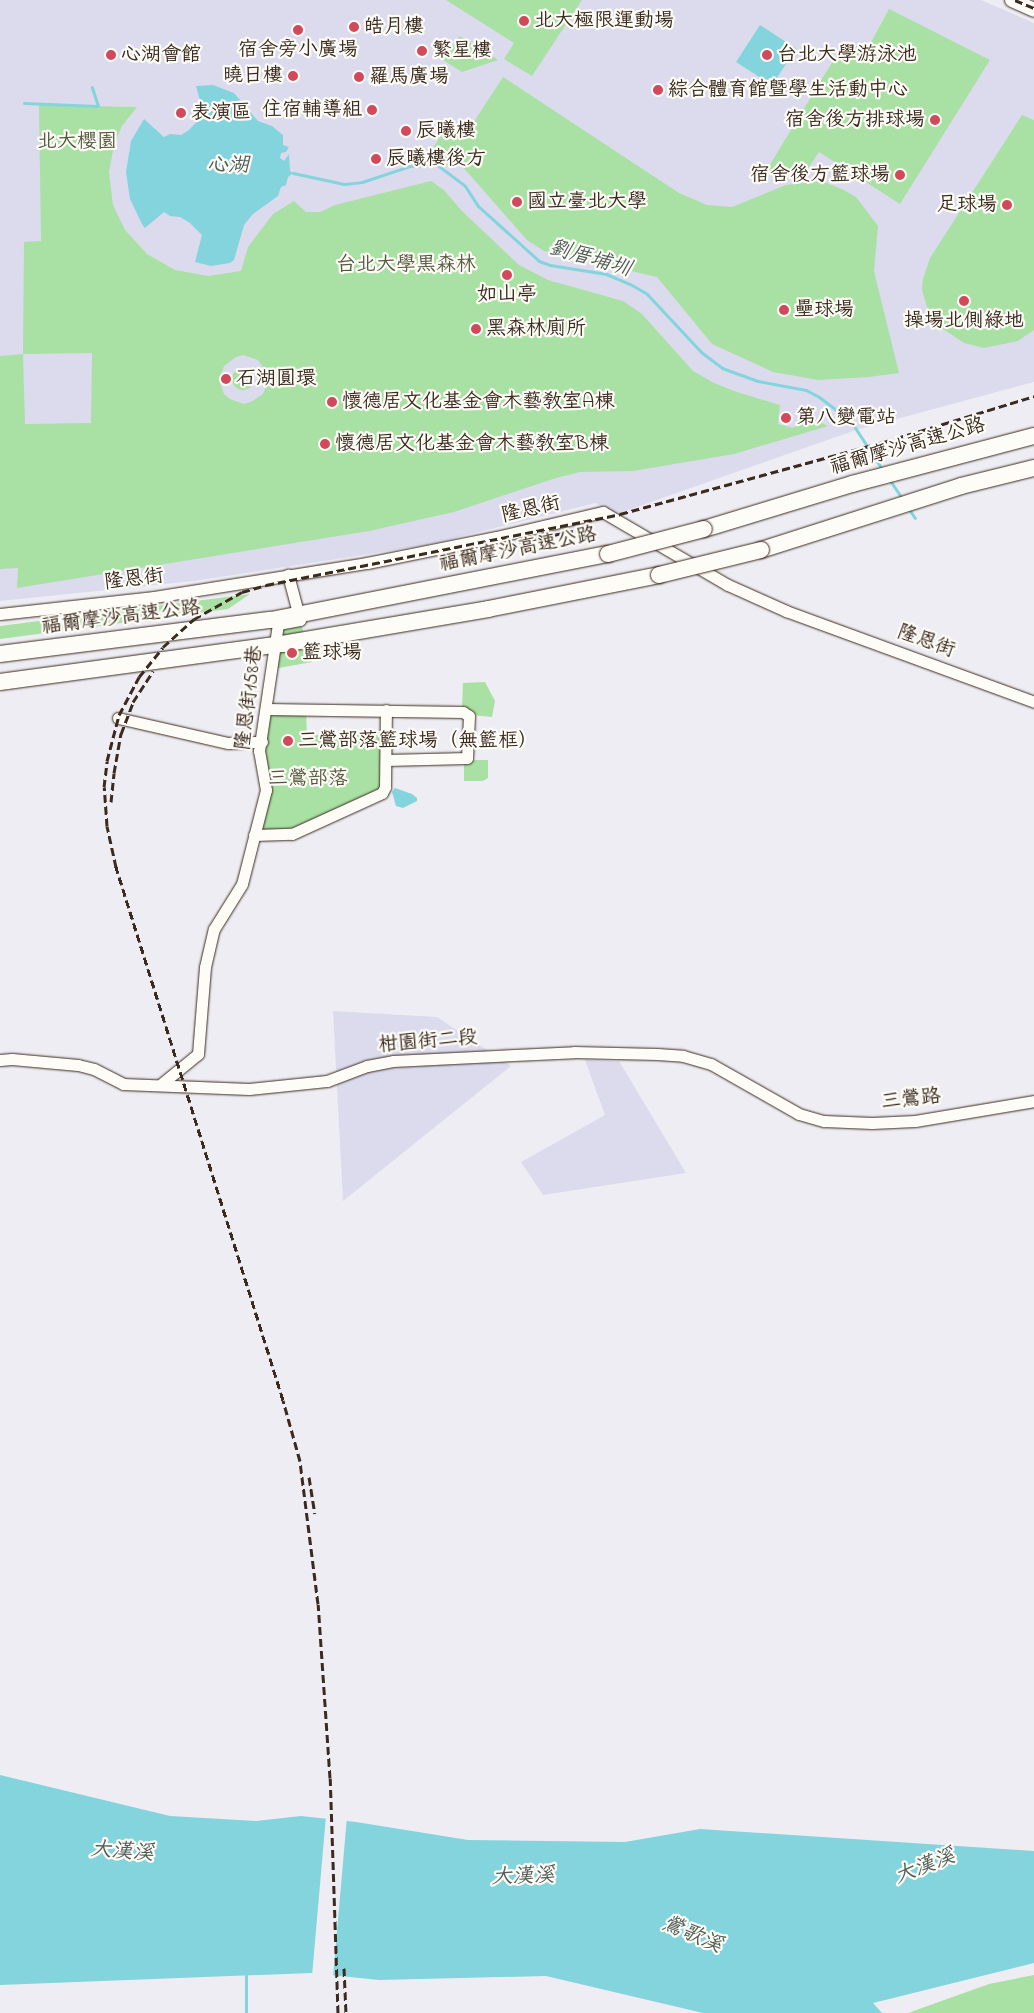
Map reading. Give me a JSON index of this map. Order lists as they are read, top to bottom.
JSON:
{
  "streets": {
    "highway": ["福爾摩沙高速公路"],
    "street": [
      "隆恩街",
      "隆恩街158巷",
      "柑園街二段",
      "三鶯路"
    ]
  },
  "crossings": [
    ["福爾摩沙高速公路", "隆恩街158巷"],
    ["隆恩街158巷", "柑園街二段"],
    ["柑園街二段", "三鶯路"]
  ],
  "water": [
    "心湖",
    "劉厝埔圳",
    "大漢溪",
    "鶯歌溪"
  ],
  "parks": ["北大櫻園", "台北大學黒森林", "三鶯部落"],
  "places": [
    "北大極限運動場",
    "皓月樓",
    "宿舍旁小廣場",
    "繁星樓",
    "心湖會館",
    "台北大學游泳池",
    "曉日樓",
    "羅馬廣場",
    "綜合體育館暨學生活動中心",
    "住宿輔導組",
    "表演區",
    "宿舍後方排球場",
    "辰曦樓",
    "辰曦樓後方",
    "宿舍後方籃球場",
    "國立臺北大學",
    "足球場",
    "如山亭",
    "操場北側綠地",
    "壘球場",
    "黑森林廁所",
    "石湖圓環",
    "懷德居文化基金會木藝教室A棟",
    "第八變電站",
    "懷德居文化基金會木藝教室B棟",
    "籃球場",
    "三鶯部落籃球場（無籃框）"
  ]
}
